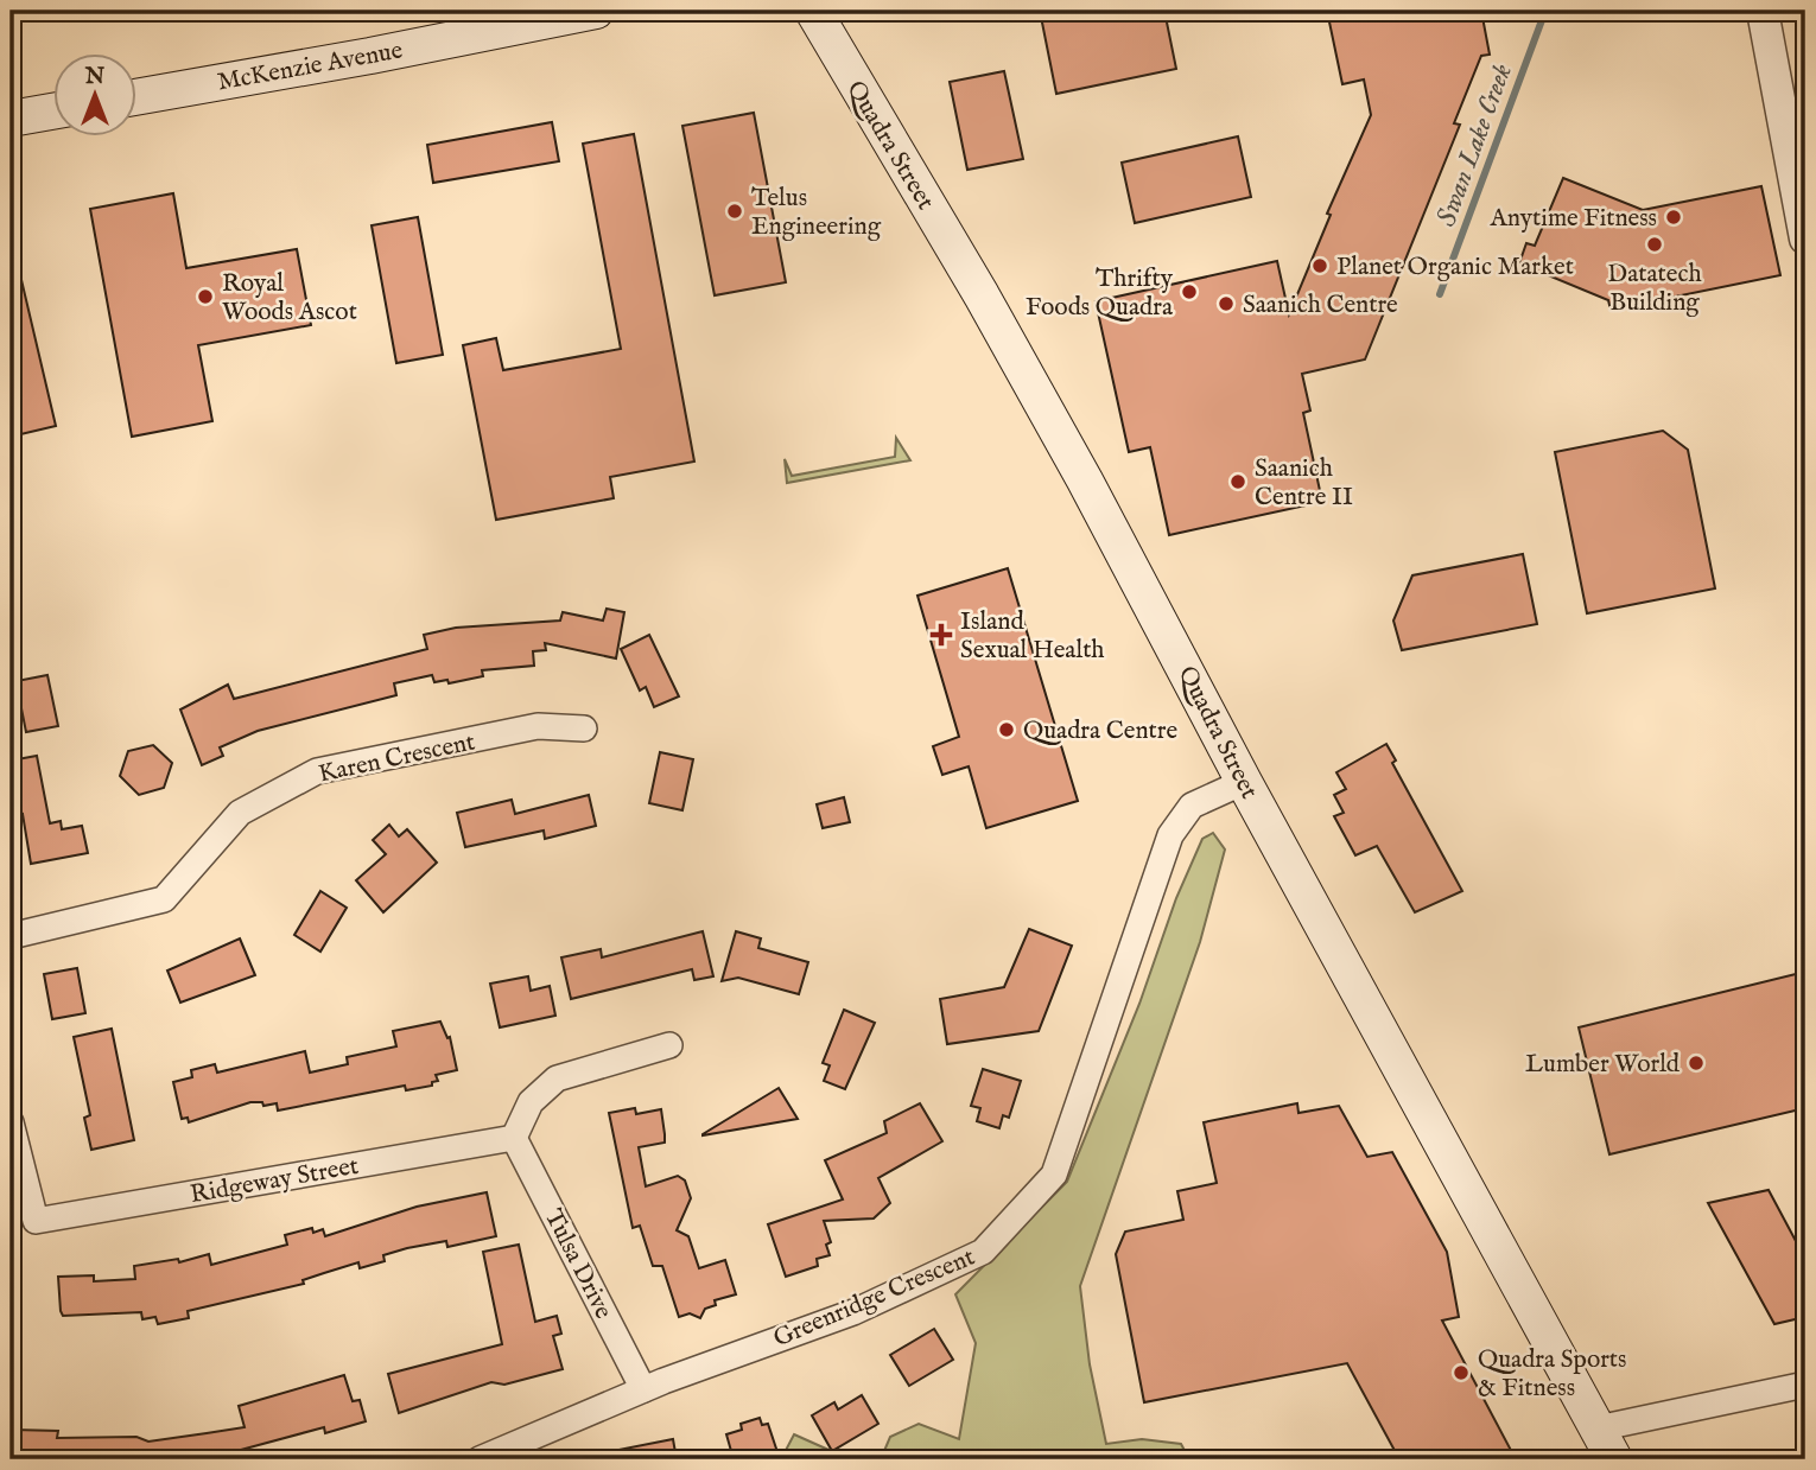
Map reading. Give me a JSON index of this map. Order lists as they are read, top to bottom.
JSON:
{
  "streets": {
    "main road": ["McKenzie Avenue", "Quadra Street"],
    "street": [
      "Karen Crescent",
      "Ridgeway Street",
      "Tulsa Drive",
      "Greenridge Crescent"
    ]
  },
  "crossings": [
    ["Quadra Street", "Greenridge Crescent"],
    ["Ridgeway Street", "Tulsa Drive"],
    ["Tulsa Drive", "Greenridge Crescent"]
  ],
  "water": ["Swan Lake Creek"],
  "places": {
    "other": [
      "Telus Engineering",
      "Anytime Fitness",
      "Datatech Building",
      "Planet Organic Market",
      "Thrifty Foods Quadra",
      "Royal Woods Ascot",
      "Saanich Centre",
      "Saanich Centre II",
      "Quadra Centre",
      "Lumber World",
      "Quadra Sports & Fitness"
    ],
    "health": ["Island Sexual Health"]
  },
  "north": "top"
}
